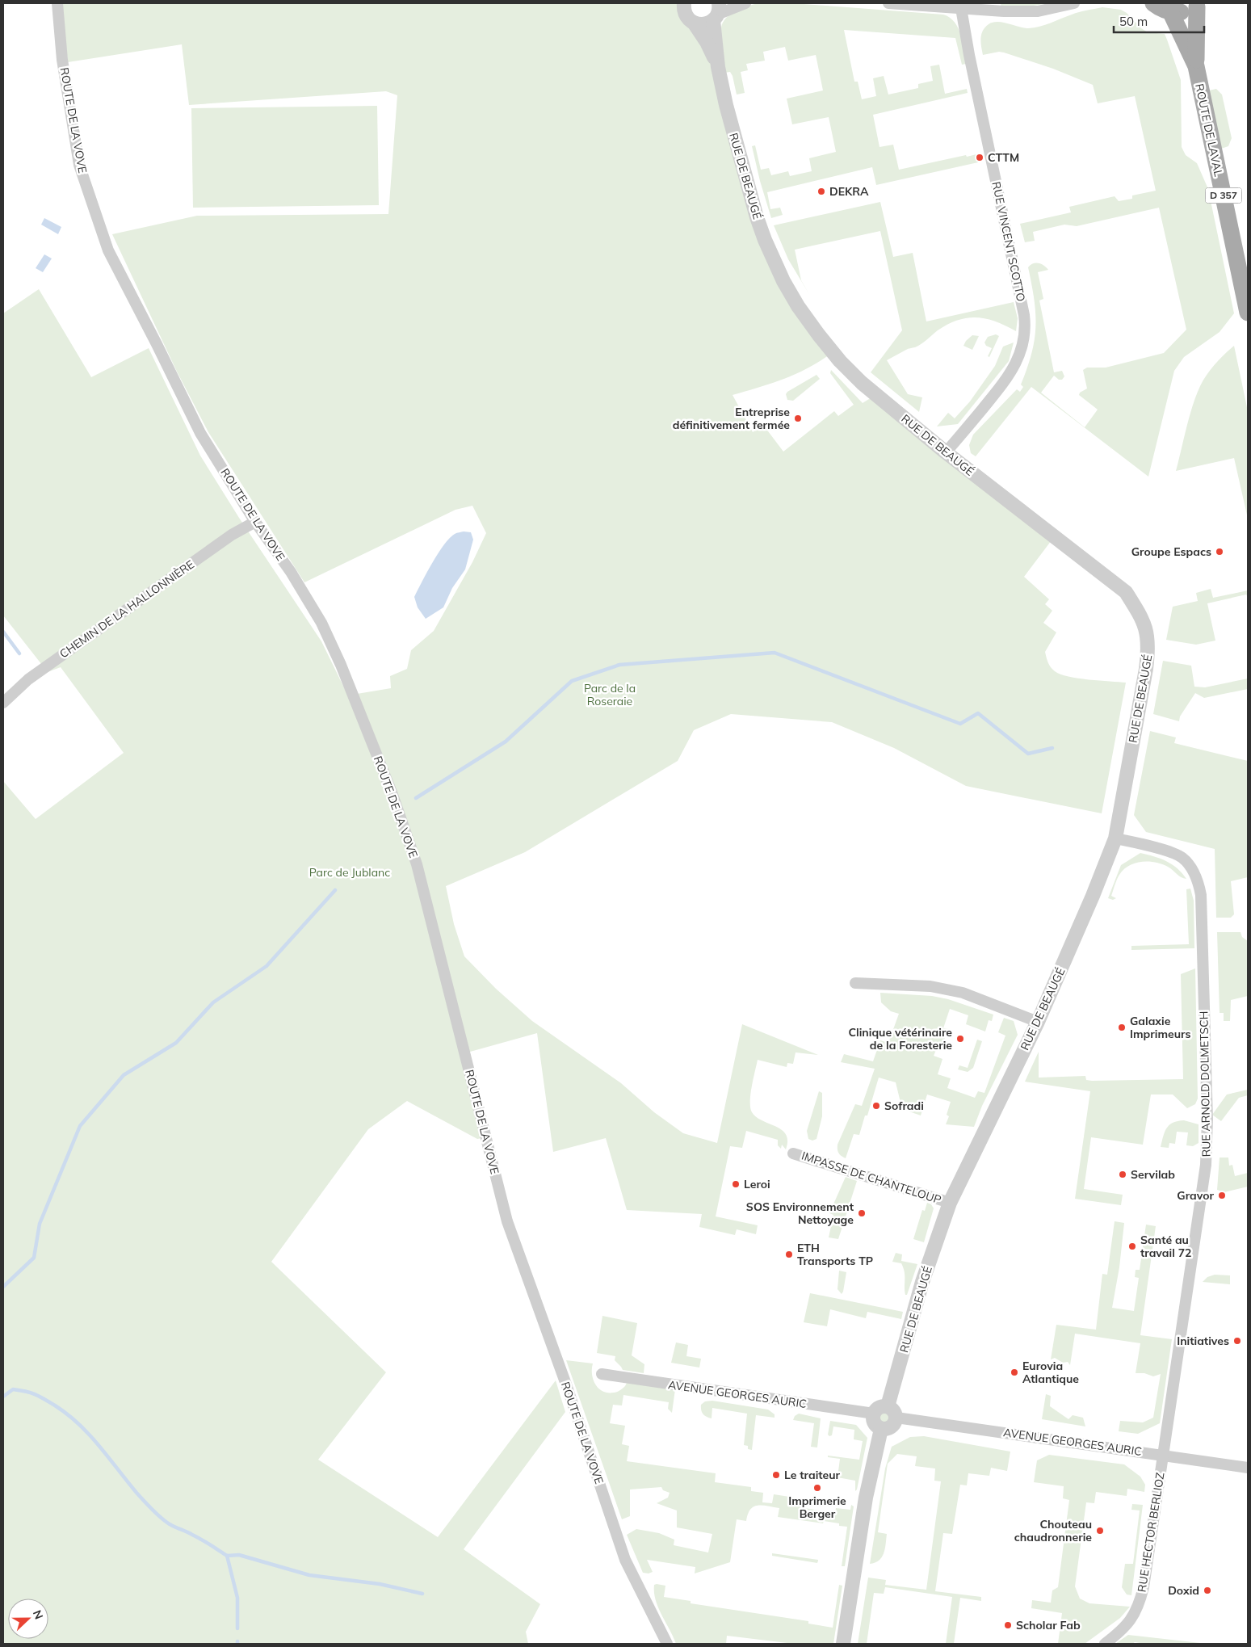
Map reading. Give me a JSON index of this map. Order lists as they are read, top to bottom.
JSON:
{
  "streets": {
    "main road": ["ROUTE DE LAVAL", "D 357"],
    "street": [
      "ROUTE DE LA VOVE",
      "RUE DE BEAUGÉ",
      "RUE VINCENT SCOTTO",
      "CHEMIN DE LA HALLONNIÈRE",
      "RUE ARNOLD DOLMETSCH",
      "IMPASSE DE CHANTELOUP",
      "AVENUE GEORGES AURIC",
      "RUE HECTOR BERLIOZ"
    ]
  },
  "crossings": [
    ["ROUTE DE LA VOVE", "CHEMIN DE LA HALLONNIÈRE"],
    ["RUE DE BEAUGÉ", "RUE VINCENT SCOTTO"],
    ["RUE DE BEAUGÉ", "RUE ARNOLD DOLMETSCH"],
    ["RUE DE BEAUGÉ", "IMPASSE DE CHANTELOUP"],
    ["RUE DE BEAUGÉ", "AVENUE GEORGES AURIC"],
    ["RUE ARNOLD DOLMETSCH", "AVENUE GEORGES AURIC"],
    ["RUE ARNOLD DOLMETSCH", "RUE HECTOR BERLIOZ"],
    ["AVENUE GEORGES AURIC", "RUE HECTOR BERLIOZ"]
  ],
  "parks": ["Parc de la Roseraie", "Parc de Jublanc"],
  "places": [
    "CTTM",
    "DEKRA",
    "Entreprise définitivement fermée",
    "Groupe Espacs",
    "Galaxie Imprimeurs",
    "Clinique vétérinaire de la Foresterie",
    "Sofradi",
    "Servilab",
    "Leroi",
    "Gravor",
    "SOS Environnement Nettoyage",
    "Santé au travail 72",
    "ETH Transports TP",
    "Initiatives",
    "Eurovia Atlantique",
    "Le traiteur",
    "Imprimerie Berger",
    "Chouteau chaudronnerie",
    "Doxid",
    "Scholar Fab"
  ],
  "scale_bar": "50 m",
  "north": "right"
}
